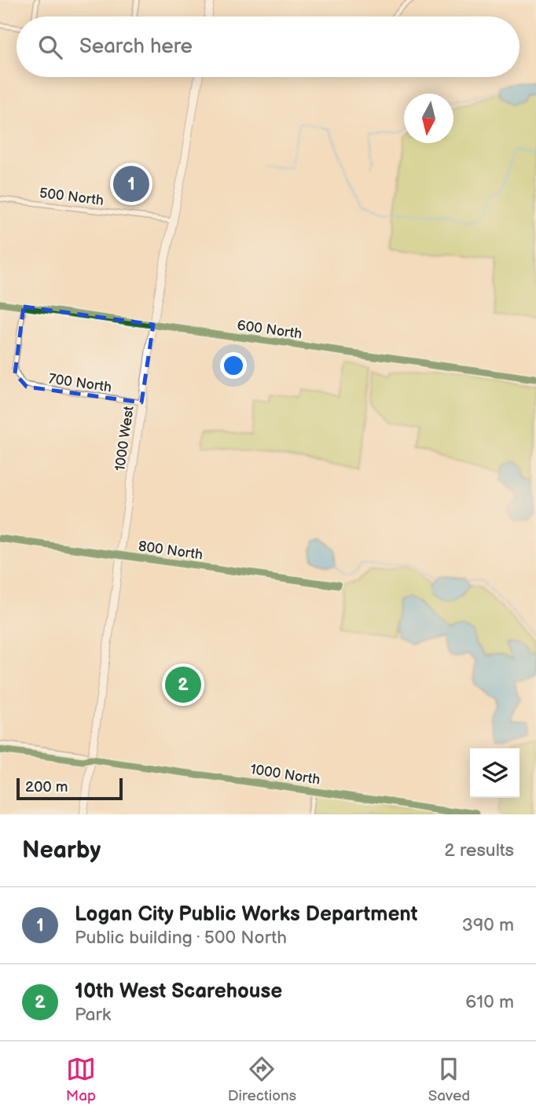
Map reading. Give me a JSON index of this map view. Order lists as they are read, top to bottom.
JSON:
{
  "streets": {
    "main road": ["1000 West"],
    "street": [
      "500 North",
      "600 North",
      "700 North",
      "800 North",
      "1000 North"
    ]
  },
  "crossings": [
    ["500 North", "1000 West"],
    ["600 North", "700 North"],
    ["600 North", "1000 West"],
    ["700 North", "1000 West"],
    ["1000 West", "800 North"],
    ["1000 West", "1000 North"]
  ],
  "scale_bar": "200 m",
  "north": "bottom",
  "page": {
    "search": "Search here",
    "pins": ["1", "2"],
    "scale": "200 m",
    "heading": ["Nearby", "2 results"],
    "list": [
      {
        "mark": "1",
        "name": "Logan City Public Works Department",
        "note": "Public building · 500 North",
        "value": "390 m"
      },
      {
        "mark": "2",
        "name": "10th West Scarehouse",
        "note": "Park",
        "value": "610 m"
      }
    ],
    "nav": ["Map", "Directions", "Saved"]
  }
}
